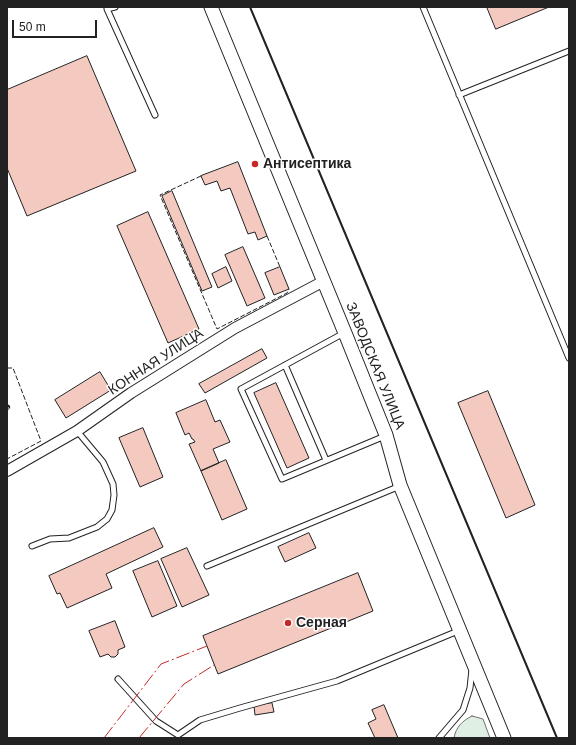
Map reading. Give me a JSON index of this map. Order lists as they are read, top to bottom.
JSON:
{
  "streets": {
    "street": ["КОННАЯ УЛИЦА", "ЗАВОДСКАЯ УЛИЦА"]
  },
  "crossings": [
    ["КОННАЯ УЛИЦА", "ЗАВОДСКАЯ УЛИЦА"]
  ],
  "places": ["Антисептика", "Серная"],
  "scale_bar": "50 m"
}
